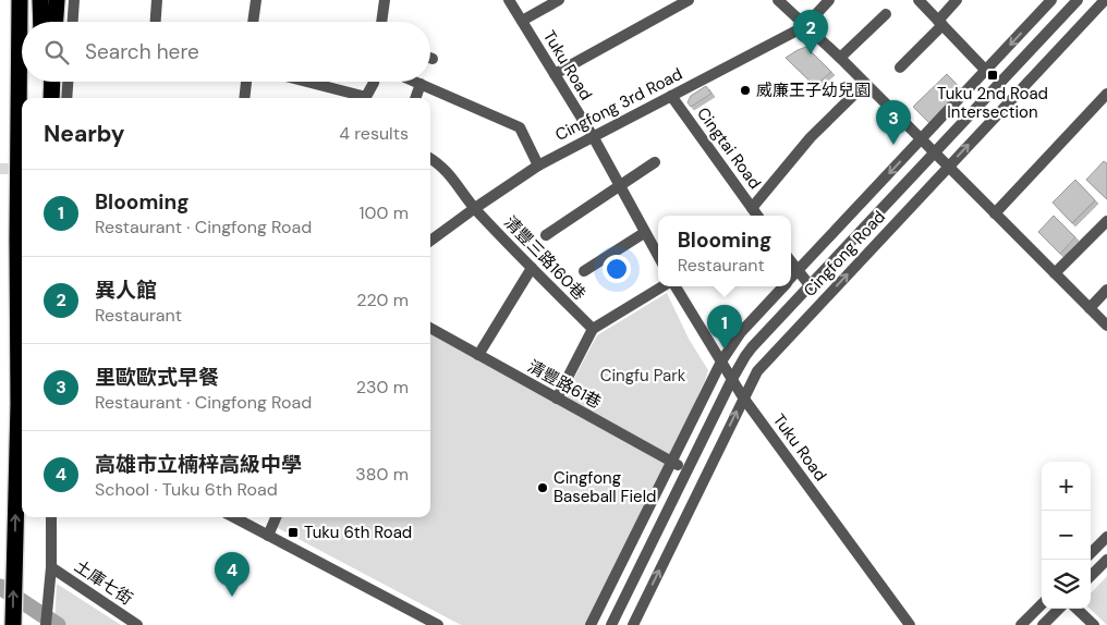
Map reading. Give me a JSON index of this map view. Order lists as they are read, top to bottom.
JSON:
{
  "streets": {
    "street": [
      "Tuku Road",
      "Cingfong 3rd Road",
      "Cingtai Road",
      "Cingfong Road",
      "清豐三路160巷",
      "清豐路61巷",
      "土庫七街"
    ]
  },
  "crossings": [
    ["Tuku Road", "Cingfong 3rd Road"],
    ["Tuku Road", "Cingfong Road"],
    ["Cingfong 3rd Road", "Cingtai Road"],
    ["Cingfong 3rd Road", "清豐三路160巷"],
    ["Cingfong Road", "清豐路61巷"]
  ],
  "parks": ["Cingfu Park"],
  "places": {
    "transit": ["Tuku 2nd Road Intersection", "Tuku 6th Road"],
    "other": ["威廉王子幼兒園", "Cingfong Baseball Field"]
  },
  "page": {
    "pins": [
      "2",
      "3",
      "1",
      "4"
    ],
    "search": "Search here",
    "heading": ["Nearby", "4 results"],
    "list": [
      {
        "mark": "1",
        "name": "Blooming",
        "note": "Restaurant · Cingfong Road",
        "value": "100 m"
      },
      {
        "mark": "2",
        "name": "異人館",
        "note": "Restaurant",
        "value": "220 m"
      },
      {
        "mark": "3",
        "name": "里歐歐式早餐",
        "note": "Restaurant · Cingfong Road",
        "value": "230 m"
      },
      {
        "mark": "4",
        "name": "高雄市立楠梓高級中學",
        "note": "School · Tuku 6th Road",
        "value": "380 m"
      }
    ],
    "popup": ["Blooming", "Restaurant"],
    "map_buttons": ["+", "−"]
  }
}
